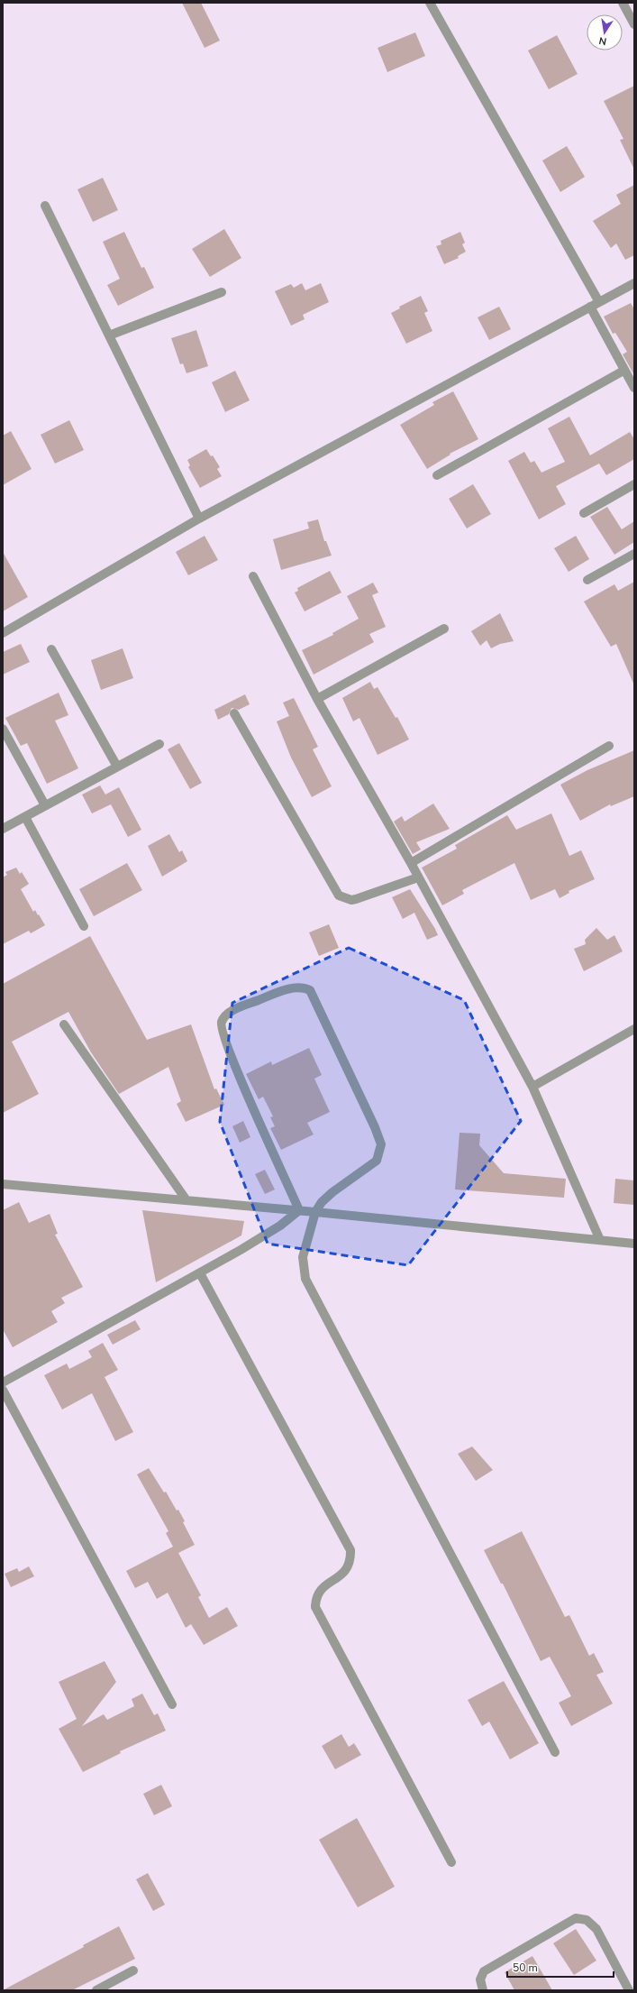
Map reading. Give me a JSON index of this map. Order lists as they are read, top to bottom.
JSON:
{
  "scale_bar": "50 m",
  "north": "bottom"
}
